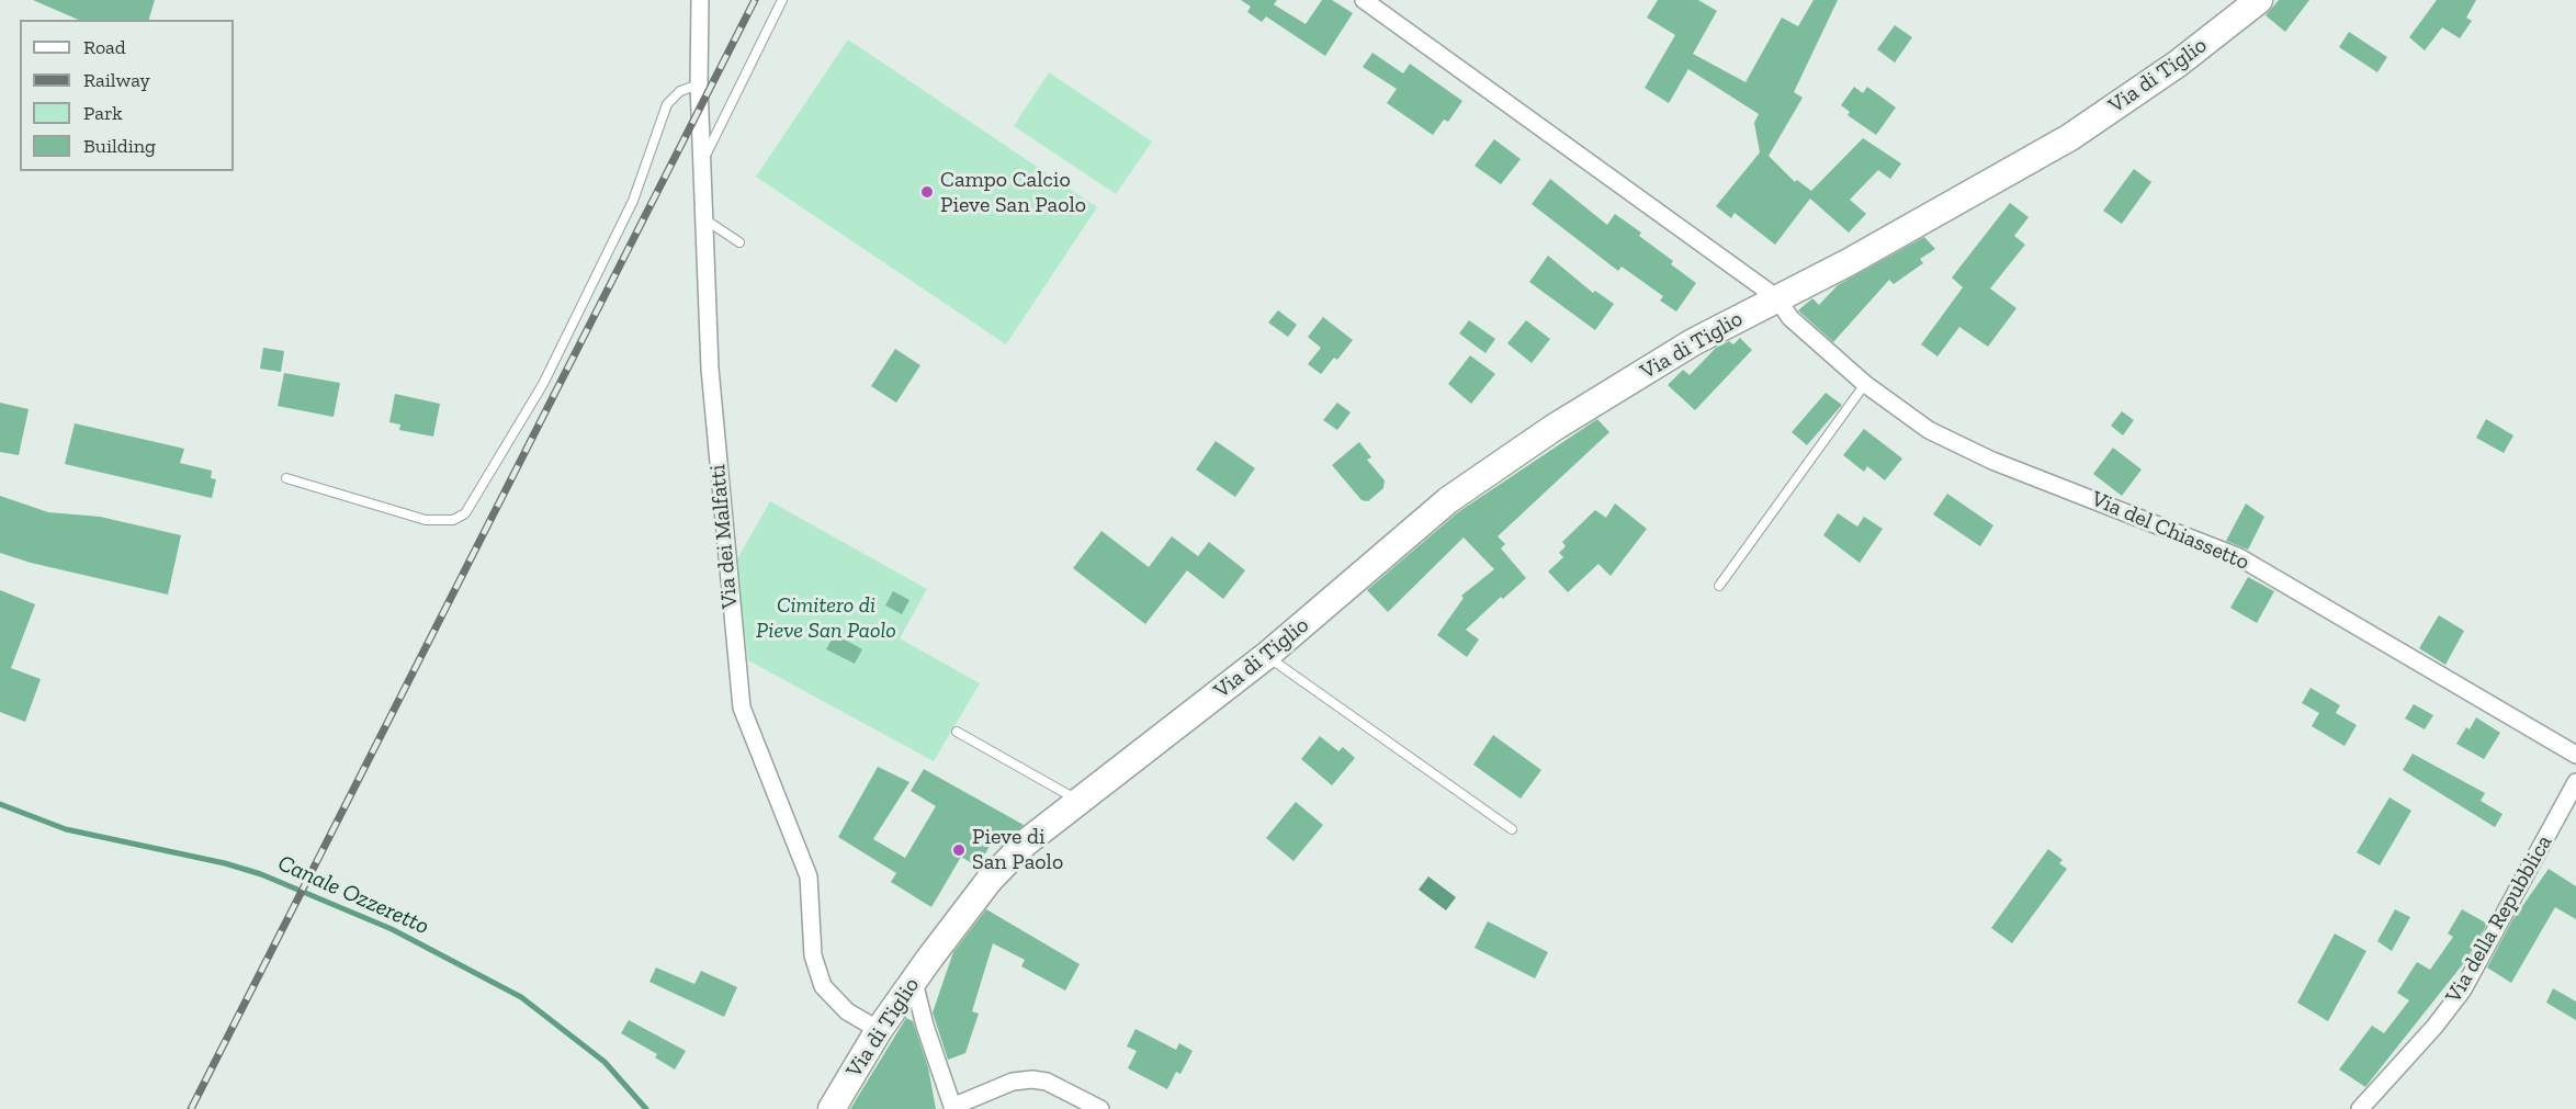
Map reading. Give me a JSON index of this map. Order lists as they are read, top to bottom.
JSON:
{
  "streets": {
    "main road": ["Via di Tiglio"],
    "street": ["Via del Chiassetto", "Via dei Malfatti", "Via della Repubblica"]
  },
  "crossings": [
    ["Via di Tiglio", "Via del Chiassetto"],
    ["Via di Tiglio", "Via dei Malfatti"]
  ],
  "water": ["Canale Ozzeretto"],
  "parks": ["Cimitero di Pieve San Paolo"],
  "places": ["Campo Calcio Pieve San Paolo", "Pieve di San Paolo"],
  "legend": [
    "Road",
    "Railway",
    "Park",
    "Building"
  ]
}
